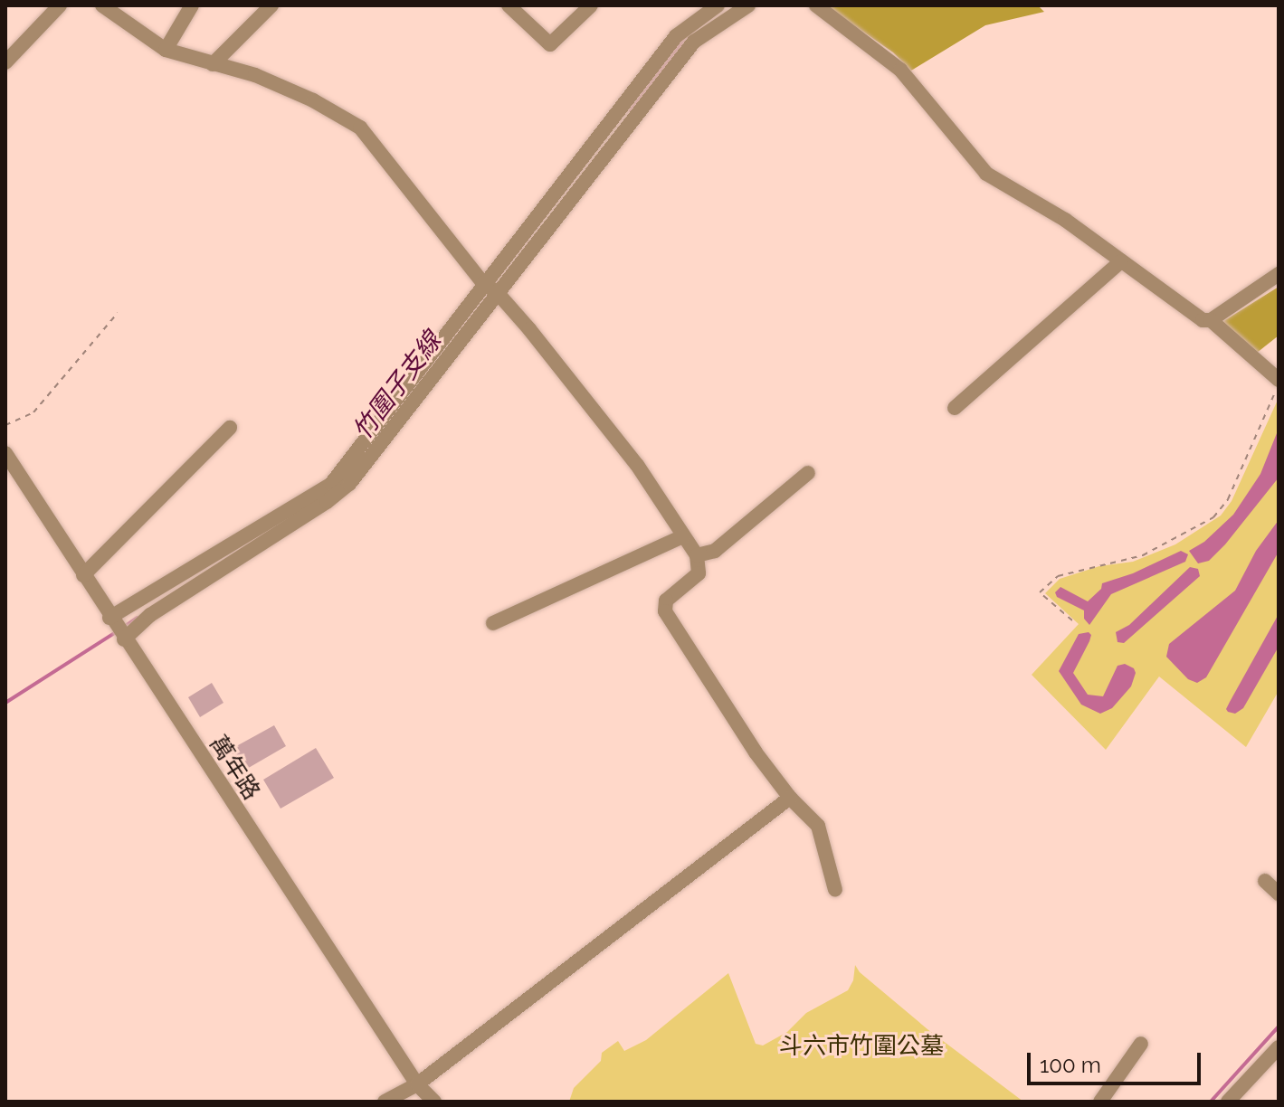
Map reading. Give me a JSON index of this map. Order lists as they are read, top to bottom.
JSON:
{
  "streets": {
    "street": ["萬年路"]
  },
  "water": ["竹圍子支線"],
  "parks": ["斗六市竹圍公墓"],
  "scale_bar": "100 m"
}
